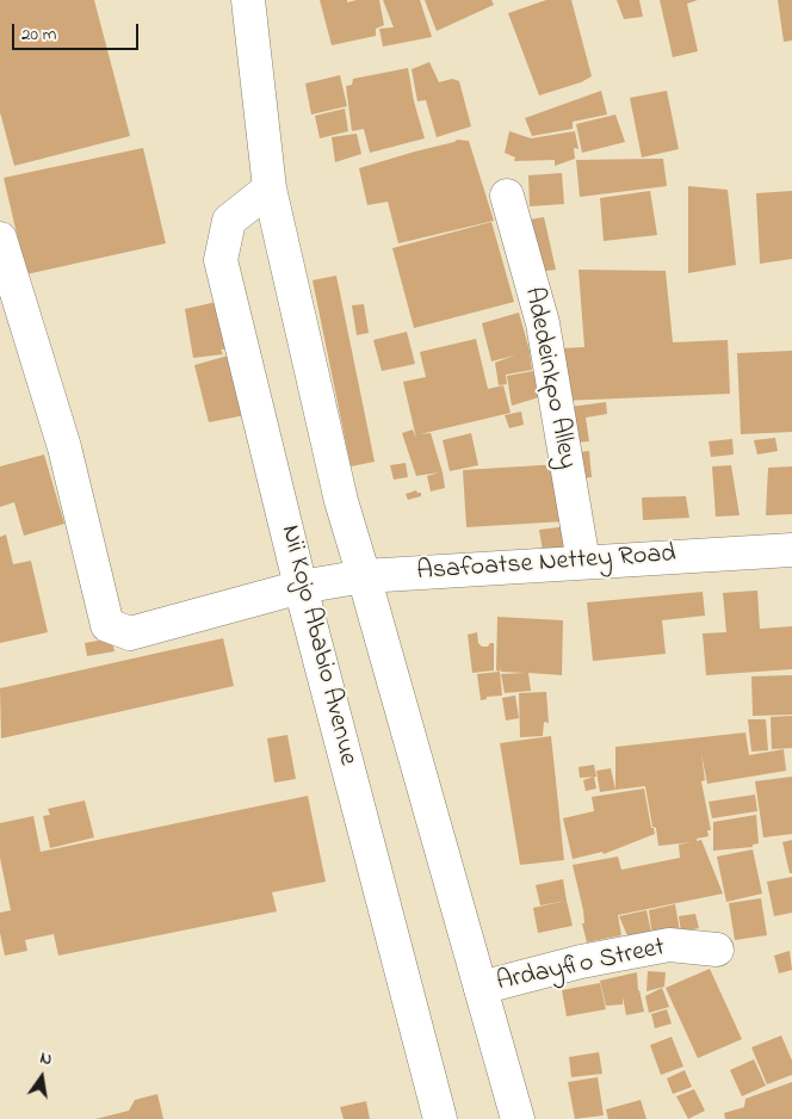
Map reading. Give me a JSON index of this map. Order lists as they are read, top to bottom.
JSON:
{
  "streets": {
    "street": [
      "Adedeinkpo Alley",
      "Asafoatse Nettey Road",
      "Nii Kojo Ababio Avenue",
      "Ardayfio Street"
    ]
  },
  "crossings": [
    ["Adedeinkpo Alley", "Asafoatse Nettey Road"],
    ["Asafoatse Nettey Road", "Nii Kojo Ababio Avenue"]
  ],
  "scale_bar": "20 m",
  "north": "top"
}
